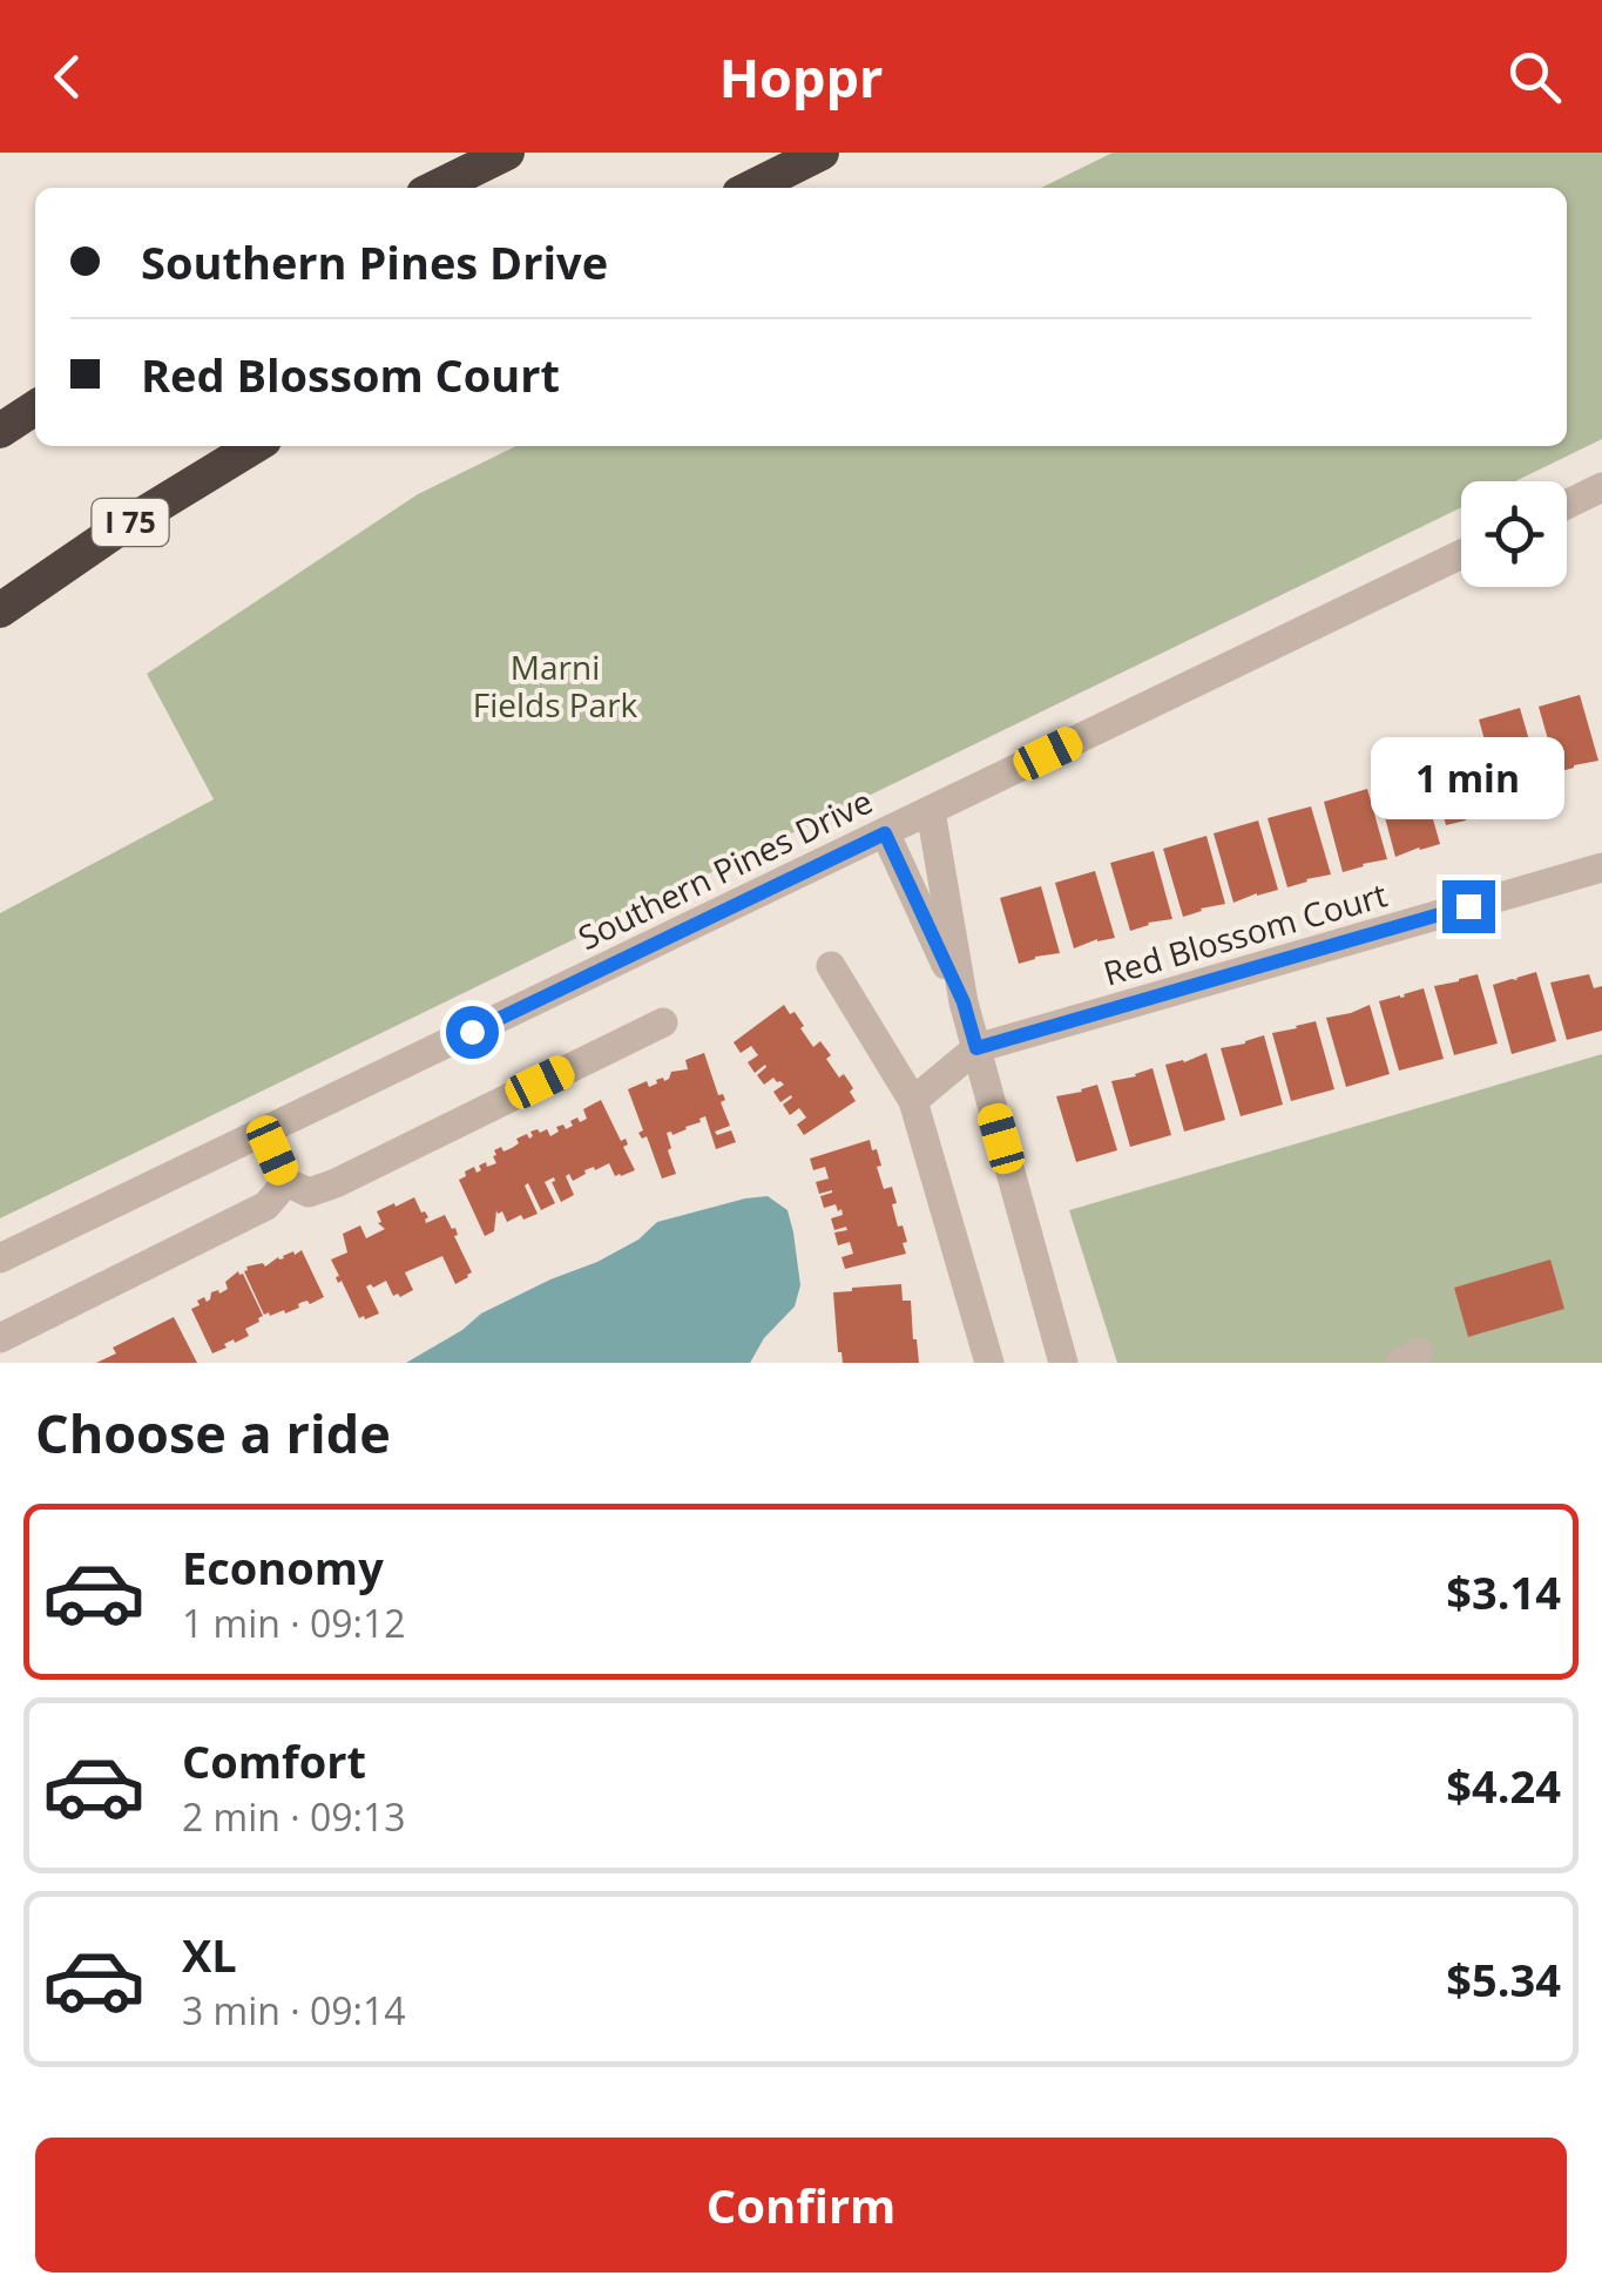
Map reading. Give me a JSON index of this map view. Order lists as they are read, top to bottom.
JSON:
{
  "streets": {
    "highway": ["I 75"],
    "street": ["Southern Pines Drive", "Red Blossom Court"]
  },
  "parks": ["Marni Fields Park"],
  "page": {
    "header": "Hoppr",
    "banner": ["Southern Pines Drive", "Red Blossom Court"],
    "bubble": "1 min",
    "heading": "Choose a ride",
    "list": [
      {
        "name": "Economy",
        "note": "1 min · 09:12",
        "value": "$3.14"
      },
      {
        "name": "Comfort",
        "note": "2 min · 09:13",
        "value": "$4.24"
      },
      {
        "name": "XL",
        "note": "3 min · 09:14",
        "value": "$5.34"
      }
    ],
    "buttons": "Confirm"
  }
}
